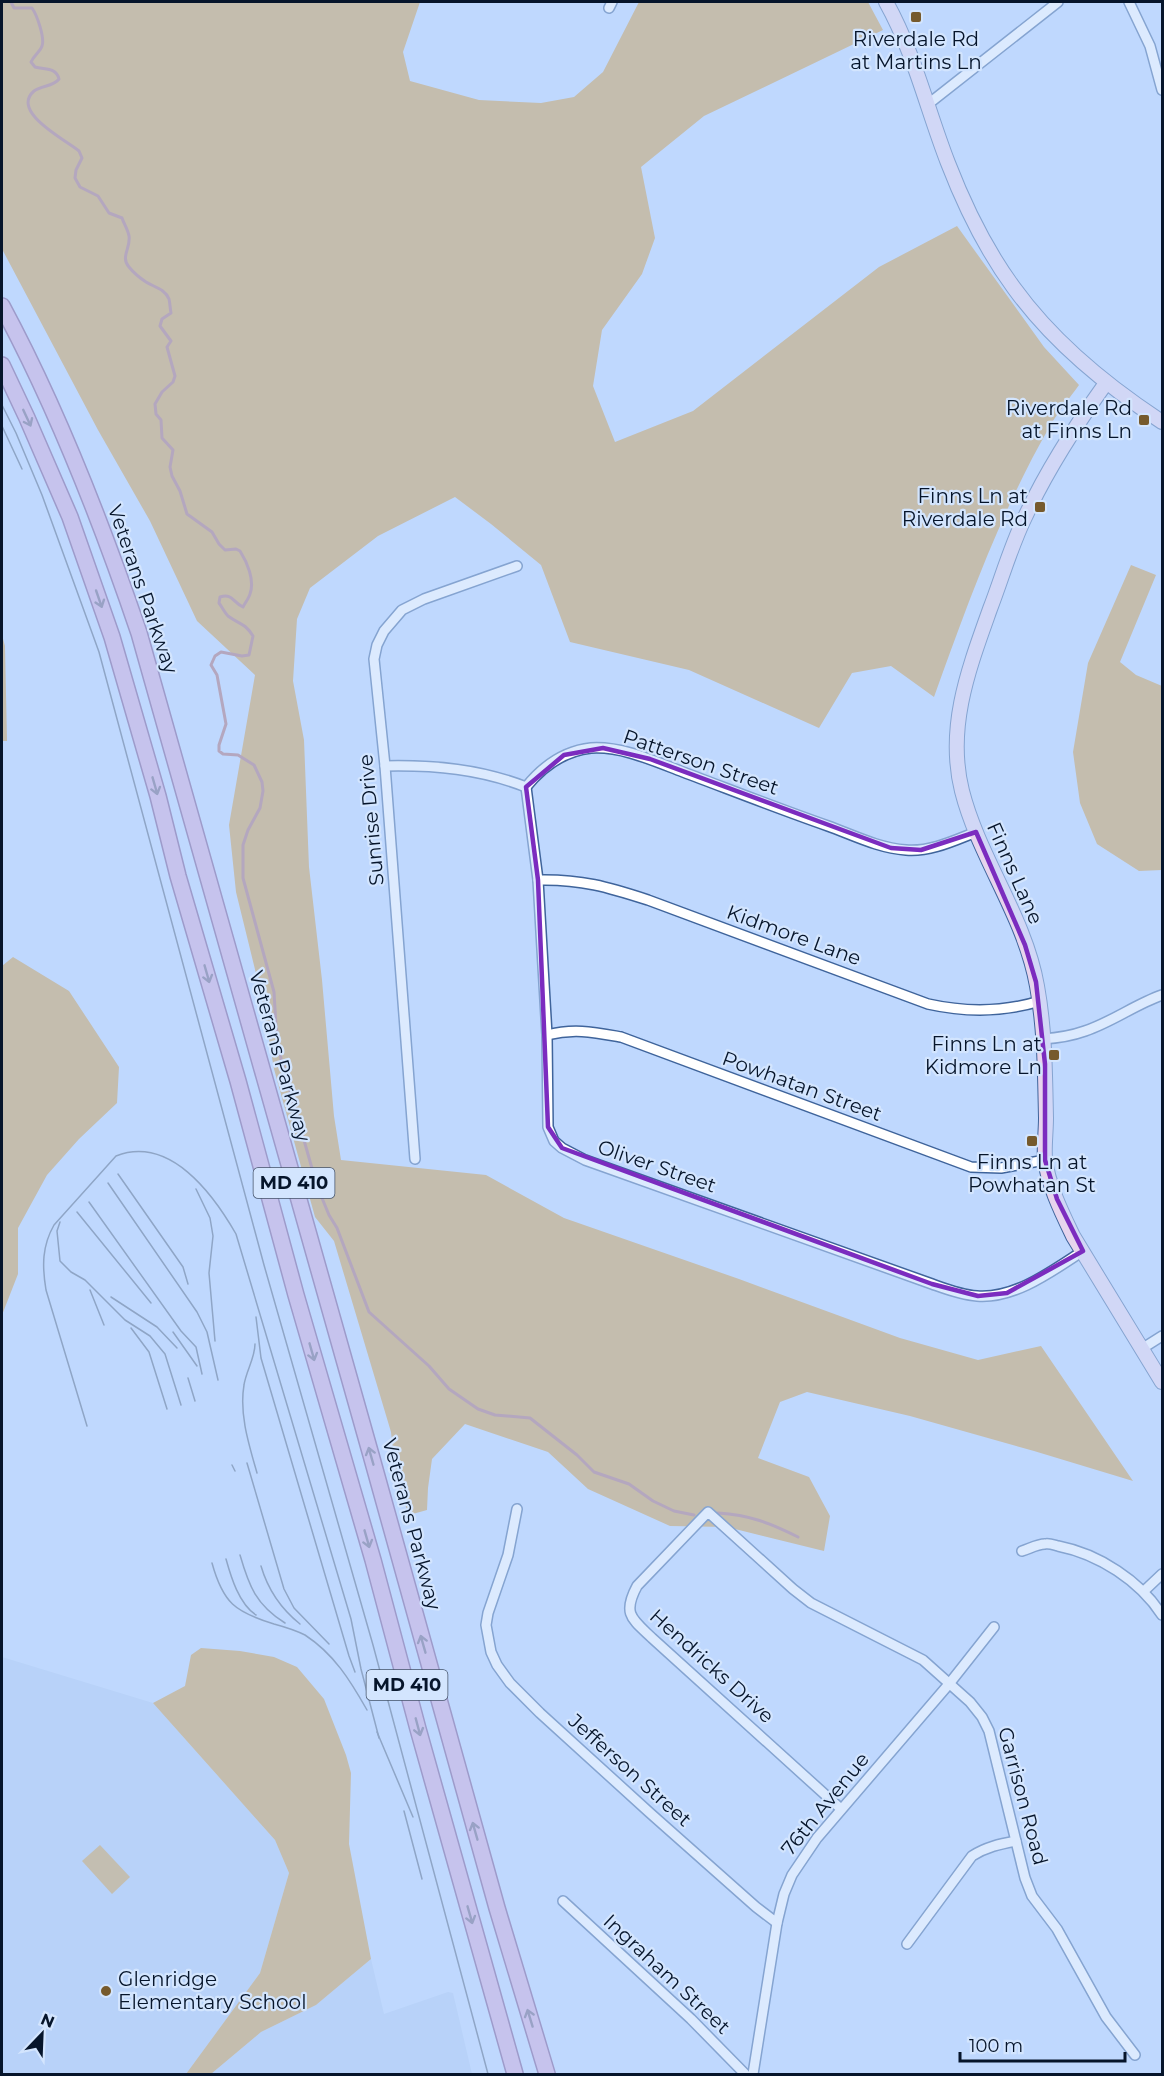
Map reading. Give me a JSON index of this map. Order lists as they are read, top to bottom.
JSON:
{
  "streets": {
    "main road": ["Veterans Parkway", "MD 410"],
    "street": [
      "Patterson Street",
      "Sunrise Drive",
      "Finns Lane",
      "Kidmore Lane",
      "Powhatan Street",
      "Oliver Street",
      "Hendricks Drive",
      "Jefferson Street",
      "Garrison Road",
      "76th Avenue",
      "Ingraham Street"
    ]
  },
  "crossings": [
    ["Patterson Street", "Finns Lane"],
    ["Patterson Street", "Oliver Street"],
    ["Finns Lane", "Kidmore Lane"],
    ["Finns Lane", "Powhatan Street"],
    ["Finns Lane", "Oliver Street"],
    ["Kidmore Lane", "Oliver Street"],
    ["Powhatan Street", "Oliver Street"],
    ["Hendricks Drive", "Garrison Road"],
    ["Hendricks Drive", "76th Avenue"],
    ["Jefferson Street", "76th Avenue"],
    ["Garrison Road", "76th Avenue"]
  ],
  "places": {
    "transit": [
      "Riverdale Rd at Martins Ln",
      "Riverdale Rd at Finns Ln",
      "Finns Ln at Riverdale Rd",
      "Finns Ln at Kidmore Ln",
      "Finns Ln at Powhatan St"
    ],
    "other": ["Glenridge Elementary School"]
  },
  "scale_bar": "100 m",
  "north": "top right"
}
